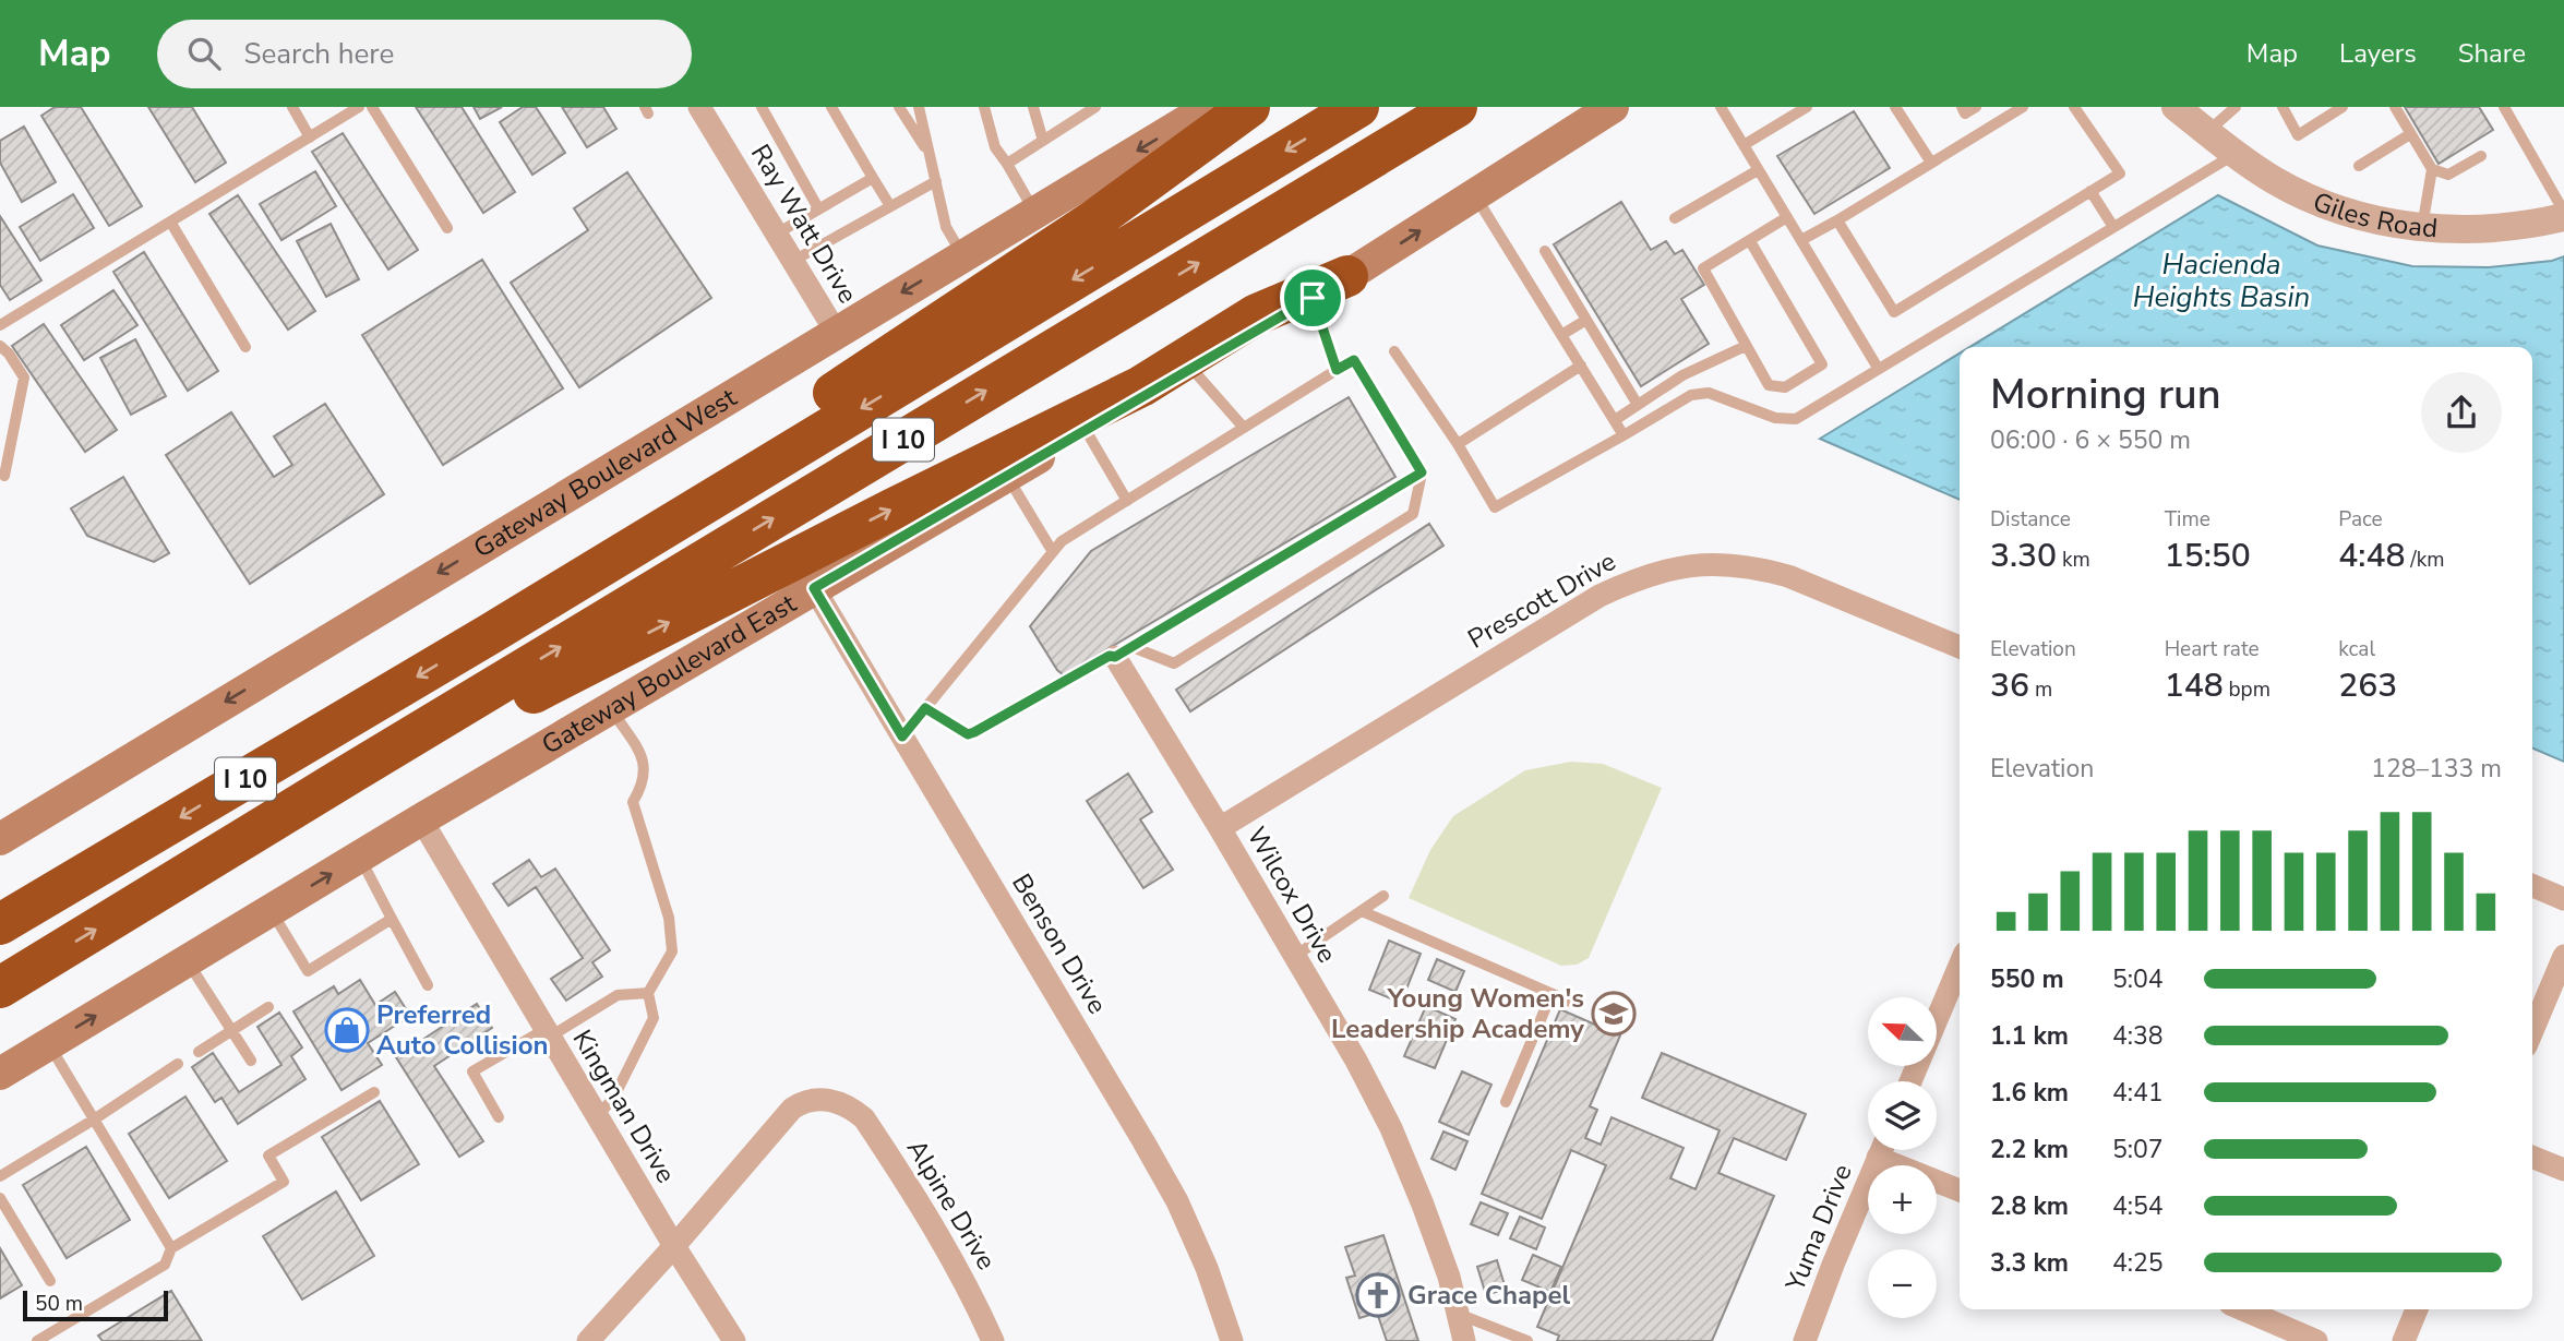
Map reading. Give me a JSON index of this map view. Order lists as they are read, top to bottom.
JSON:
{
  "streets": {
    "highway": ["I 10"],
    "main road": ["Gateway Boulevard West", "Gateway Boulevard East"],
    "street": [
      "Giles Road",
      "Ray Watt Drive",
      "Prescott Drive",
      "Wilcox Drive",
      "Benson Drive",
      "Kingman Drive",
      "Alpine Drive",
      "Yuma Drive"
    ]
  },
  "crossings": [
    ["Ray Watt Drive", "Gateway Boulevard West"],
    ["Prescott Drive", "Wilcox Drive"],
    ["Gateway Boulevard East", "Benson Drive"],
    ["Gateway Boulevard East", "Kingman Drive"],
    ["Kingman Drive", "Alpine Drive"]
  ],
  "one_way": ["Gateway Boulevard West"],
  "water": ["Hacienda Heights Basin"],
  "places": {
    "school or university": ["Young Women's Leadership Academy"],
    "shop": ["Preferred Auto Collision"],
    "church": ["Grace Chapel"]
  },
  "scale_bar": "50 m",
  "north": "top left",
  "page": {
    "header": "Map",
    "search": "Search here",
    "nav": ["Map", "Layers", "Share"],
    "heading": ["Morning run", "06:00 · 6 × 550 m"],
    "stats": [
      ["Distance", "3.30 km"],
      ["Time", "15:50"],
      ["Pace", "4:48 /km"],
      ["Elevation", "36 m"],
      ["Heart rate", "148 bpm"],
      ["kcal", "263"]
    ],
    "chart": ["Elevation", "128–133 m"],
    "list": [
      {
        "name": "550 m",
        "note": "5:04"
      },
      {
        "name": "1.1 km",
        "note": "4:38"
      },
      {
        "name": "1.6 km",
        "note": "4:41"
      },
      {
        "name": "2.2 km",
        "note": "5:07"
      },
      {
        "name": "2.8 km",
        "note": "4:54"
      },
      {
        "name": "3.3 km",
        "note": "4:25"
      }
    ],
    "map_buttons": ["+", "−"],
    "scale": "50 m"
  }
}
